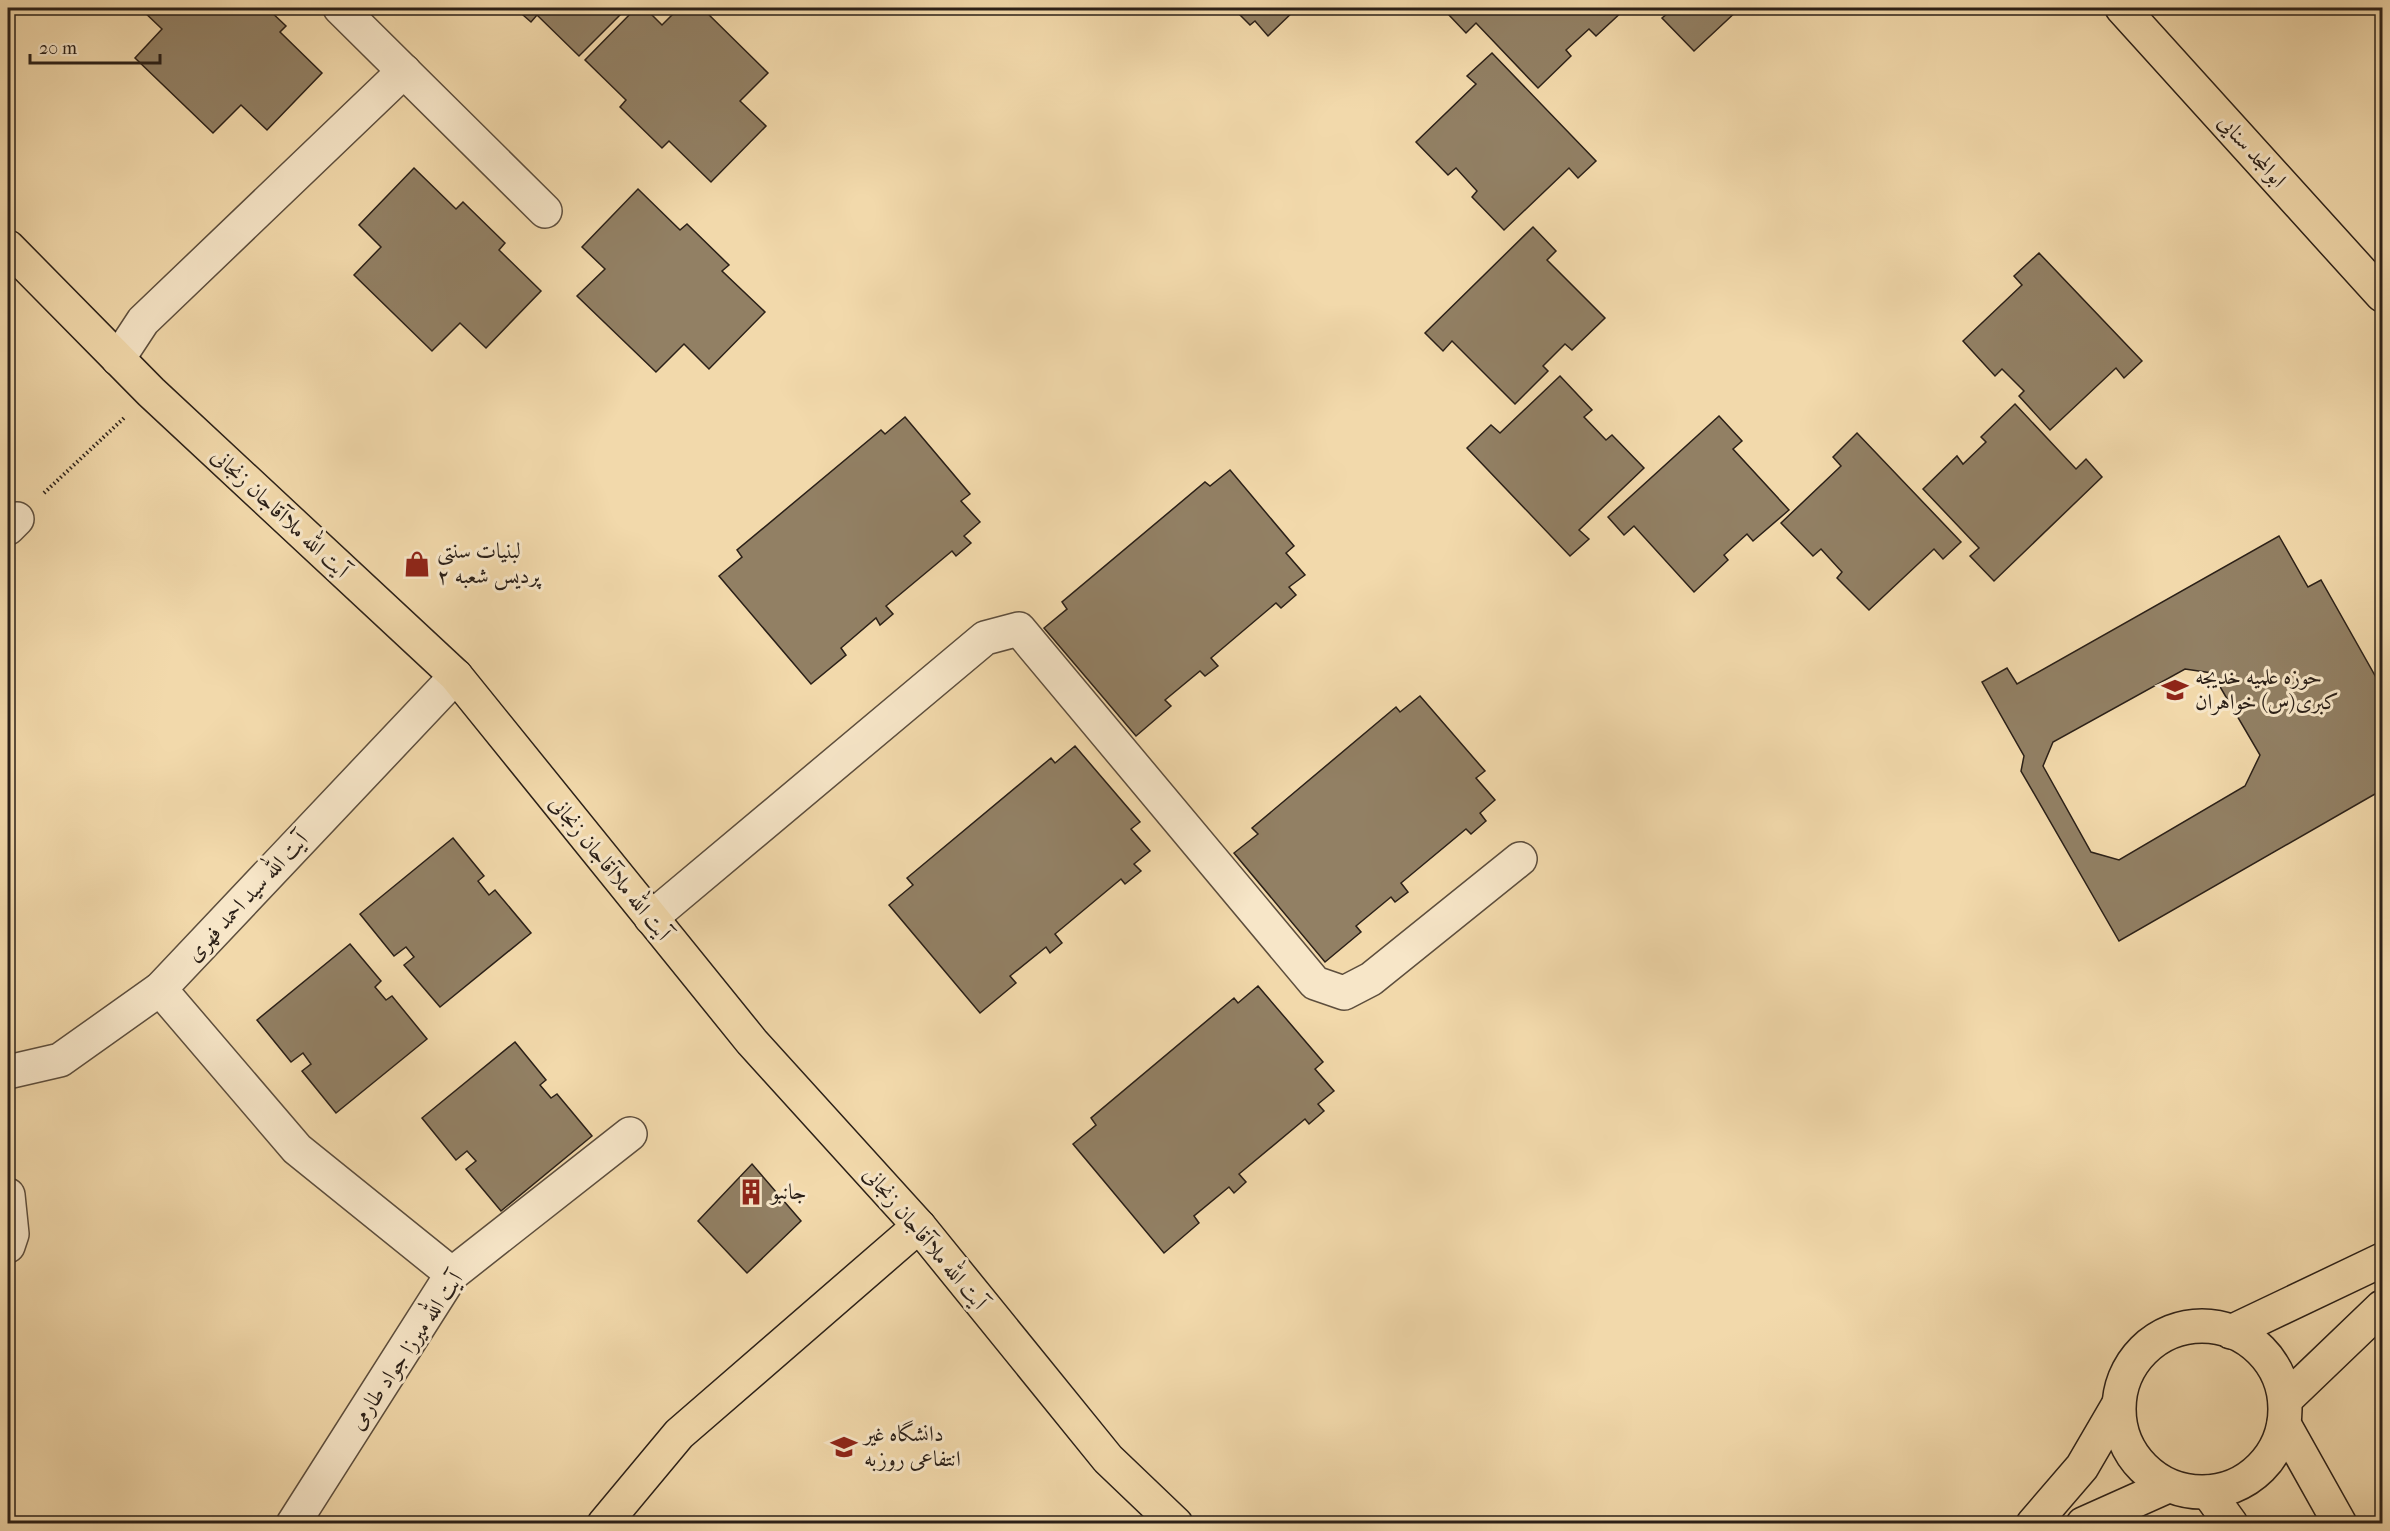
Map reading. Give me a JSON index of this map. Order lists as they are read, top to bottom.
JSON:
{
  "streets": {
    "main road": ["ابوالمجد سنایی", "آیت الله ملاآقاجان زنجانی"],
    "street": ["آیت الله سید احمد فهری", "آیت الله میرزا جواد طارمی"]
  },
  "crossings": [
    ["آیت الله ملاآقاجان زنجانی", "آیت الله سید احمد فهری"]
  ],
  "places": {
    "shop": ["لبنیات سنتی پردیس شعبه ۲"],
    "school or university": ["حوزه علمیه خدیجه کبری(س) خواهران", "دانشگاه غیر انتفاعی روزبه"],
    "building": ["جانبو"]
  },
  "scale_bar": "20 m"
}
